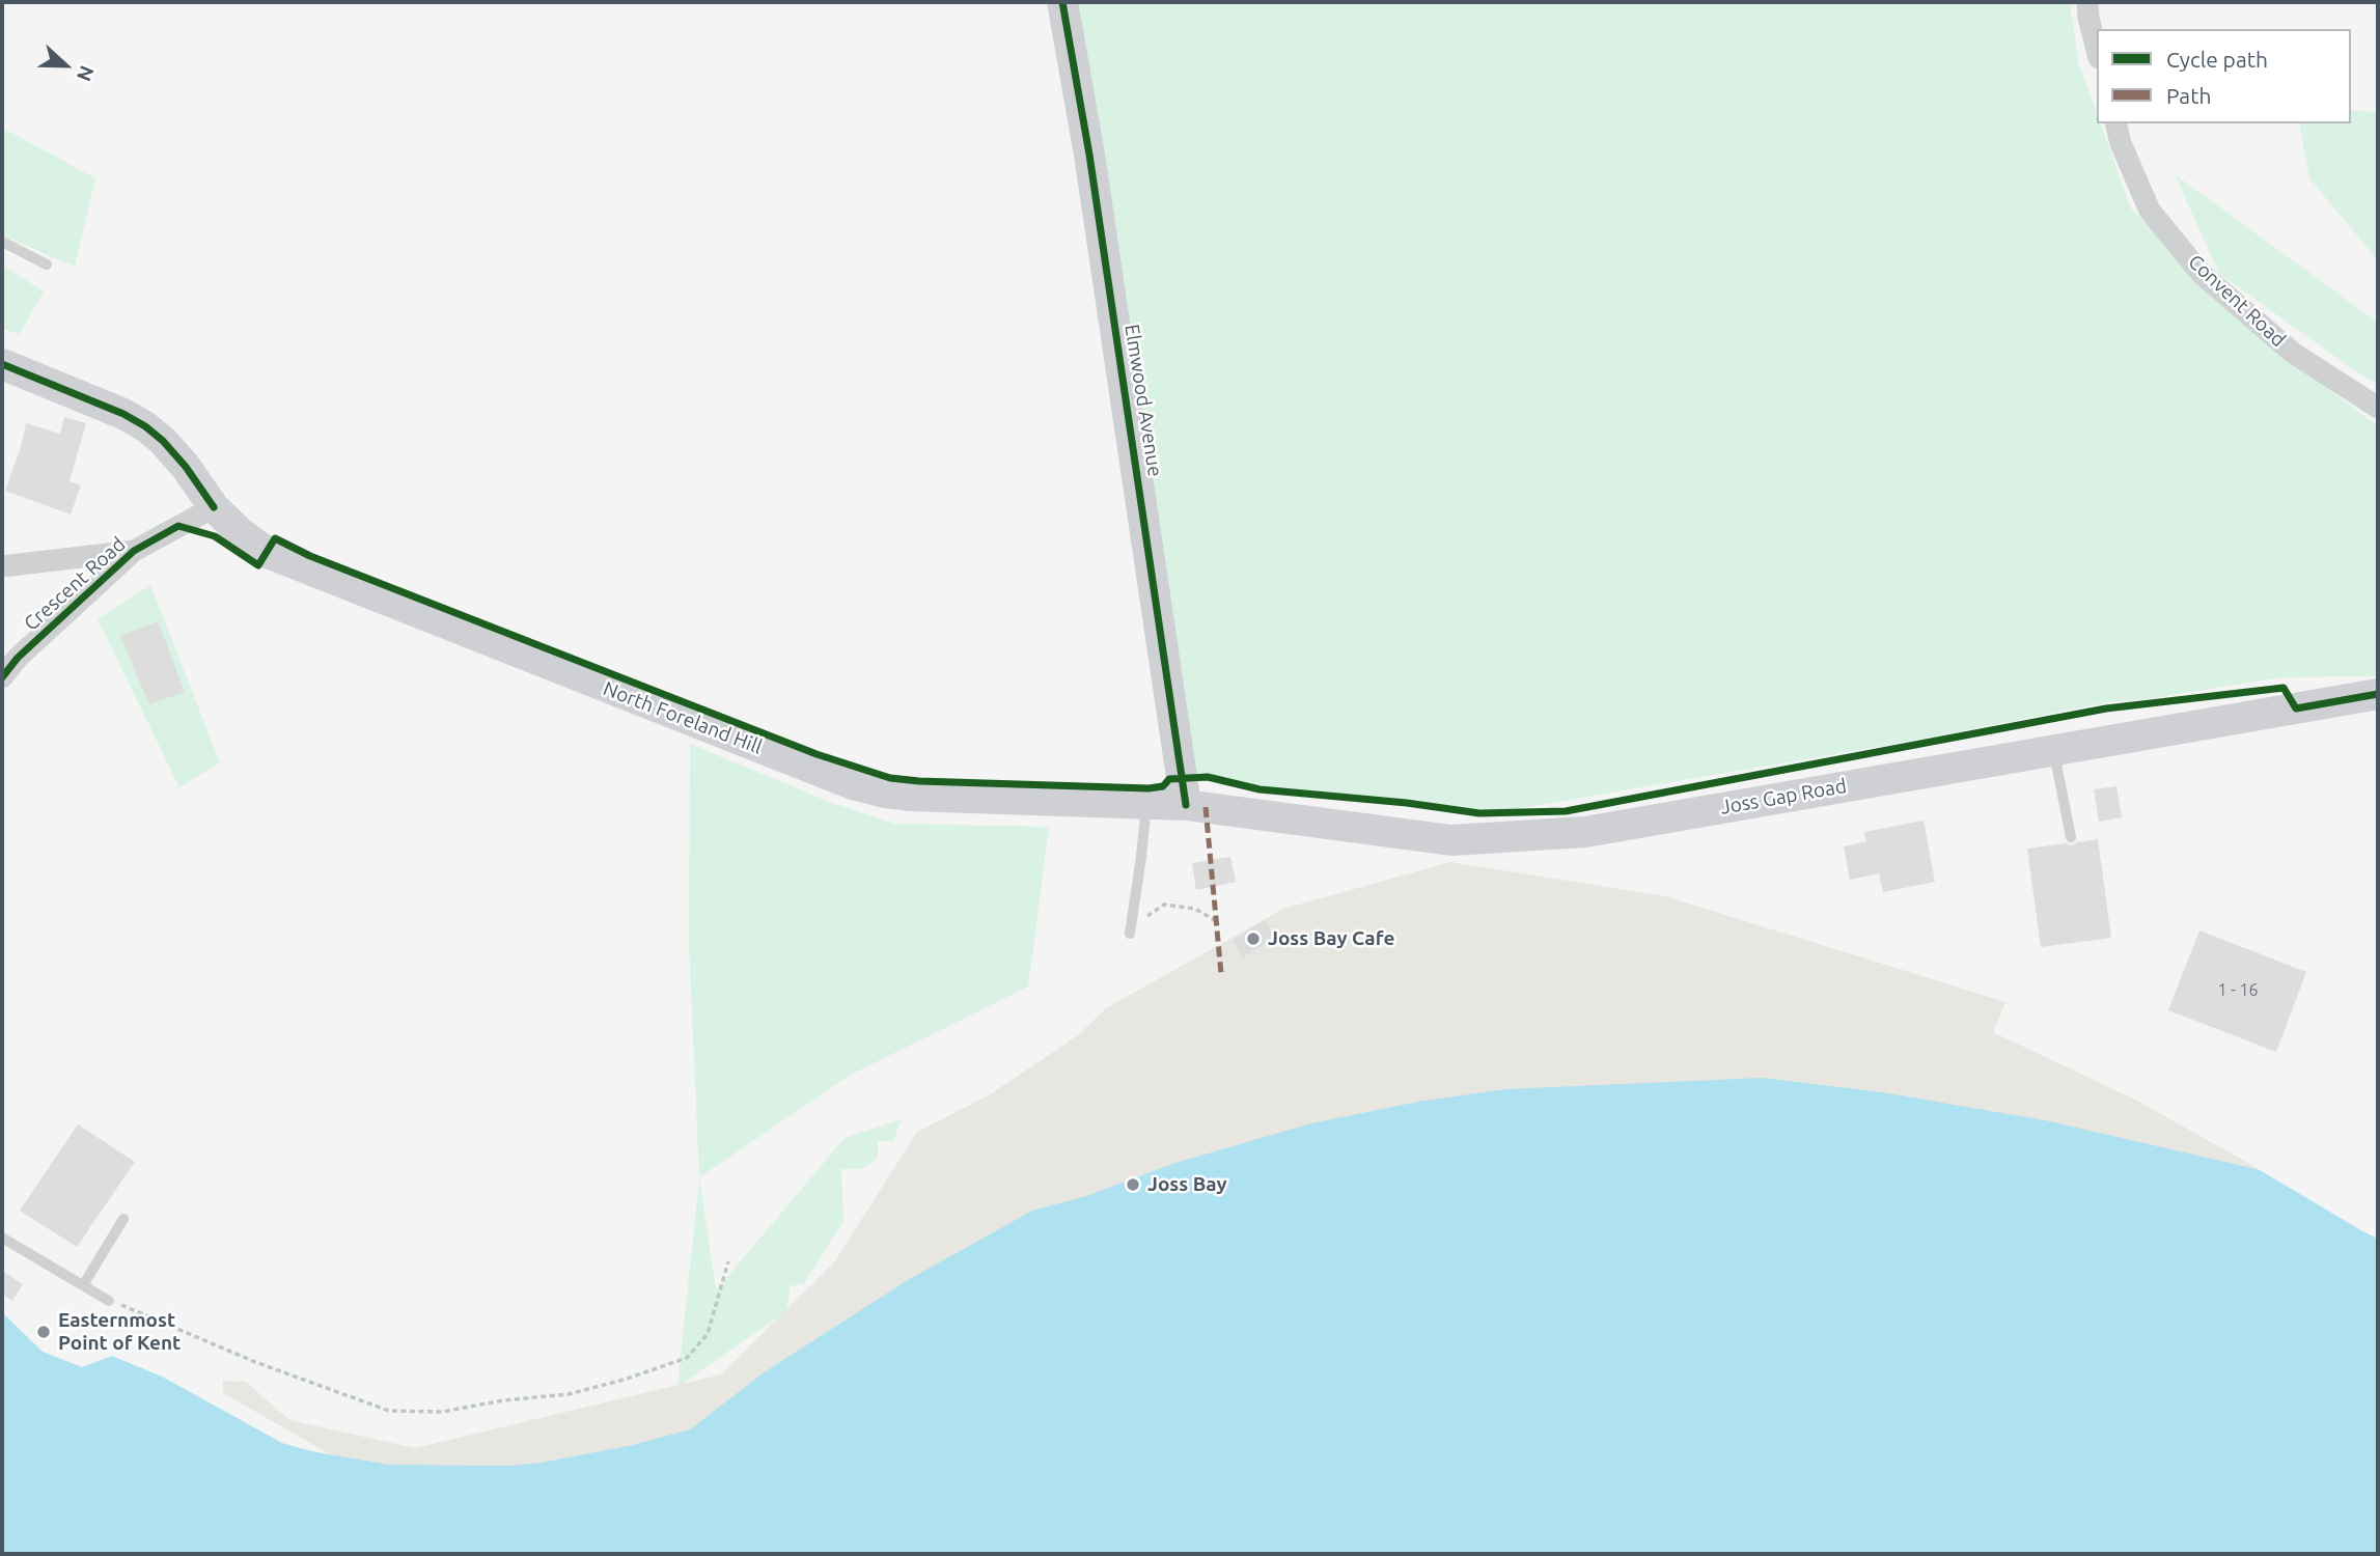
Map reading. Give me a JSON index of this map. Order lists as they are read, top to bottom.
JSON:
{
  "streets": {
    "main road": ["Elmwood Avenue", "North Foreland Hill", "Joss Gap Road"],
    "street": ["Convent Road", "Crescent Road"]
  },
  "crossings": [
    ["Elmwood Avenue", "North Foreland Hill"],
    ["Elmwood Avenue", "Joss Gap Road"],
    ["Crescent Road", "North Foreland Hill"],
    ["North Foreland Hill", "Joss Gap Road"]
  ],
  "places": ["Joss Bay Cafe", "Joss Bay", "Easternmost Point of Kent"],
  "house_numbers": ["1 - 16"],
  "legend": ["Cycle path", "Path"],
  "north": "right"
}
